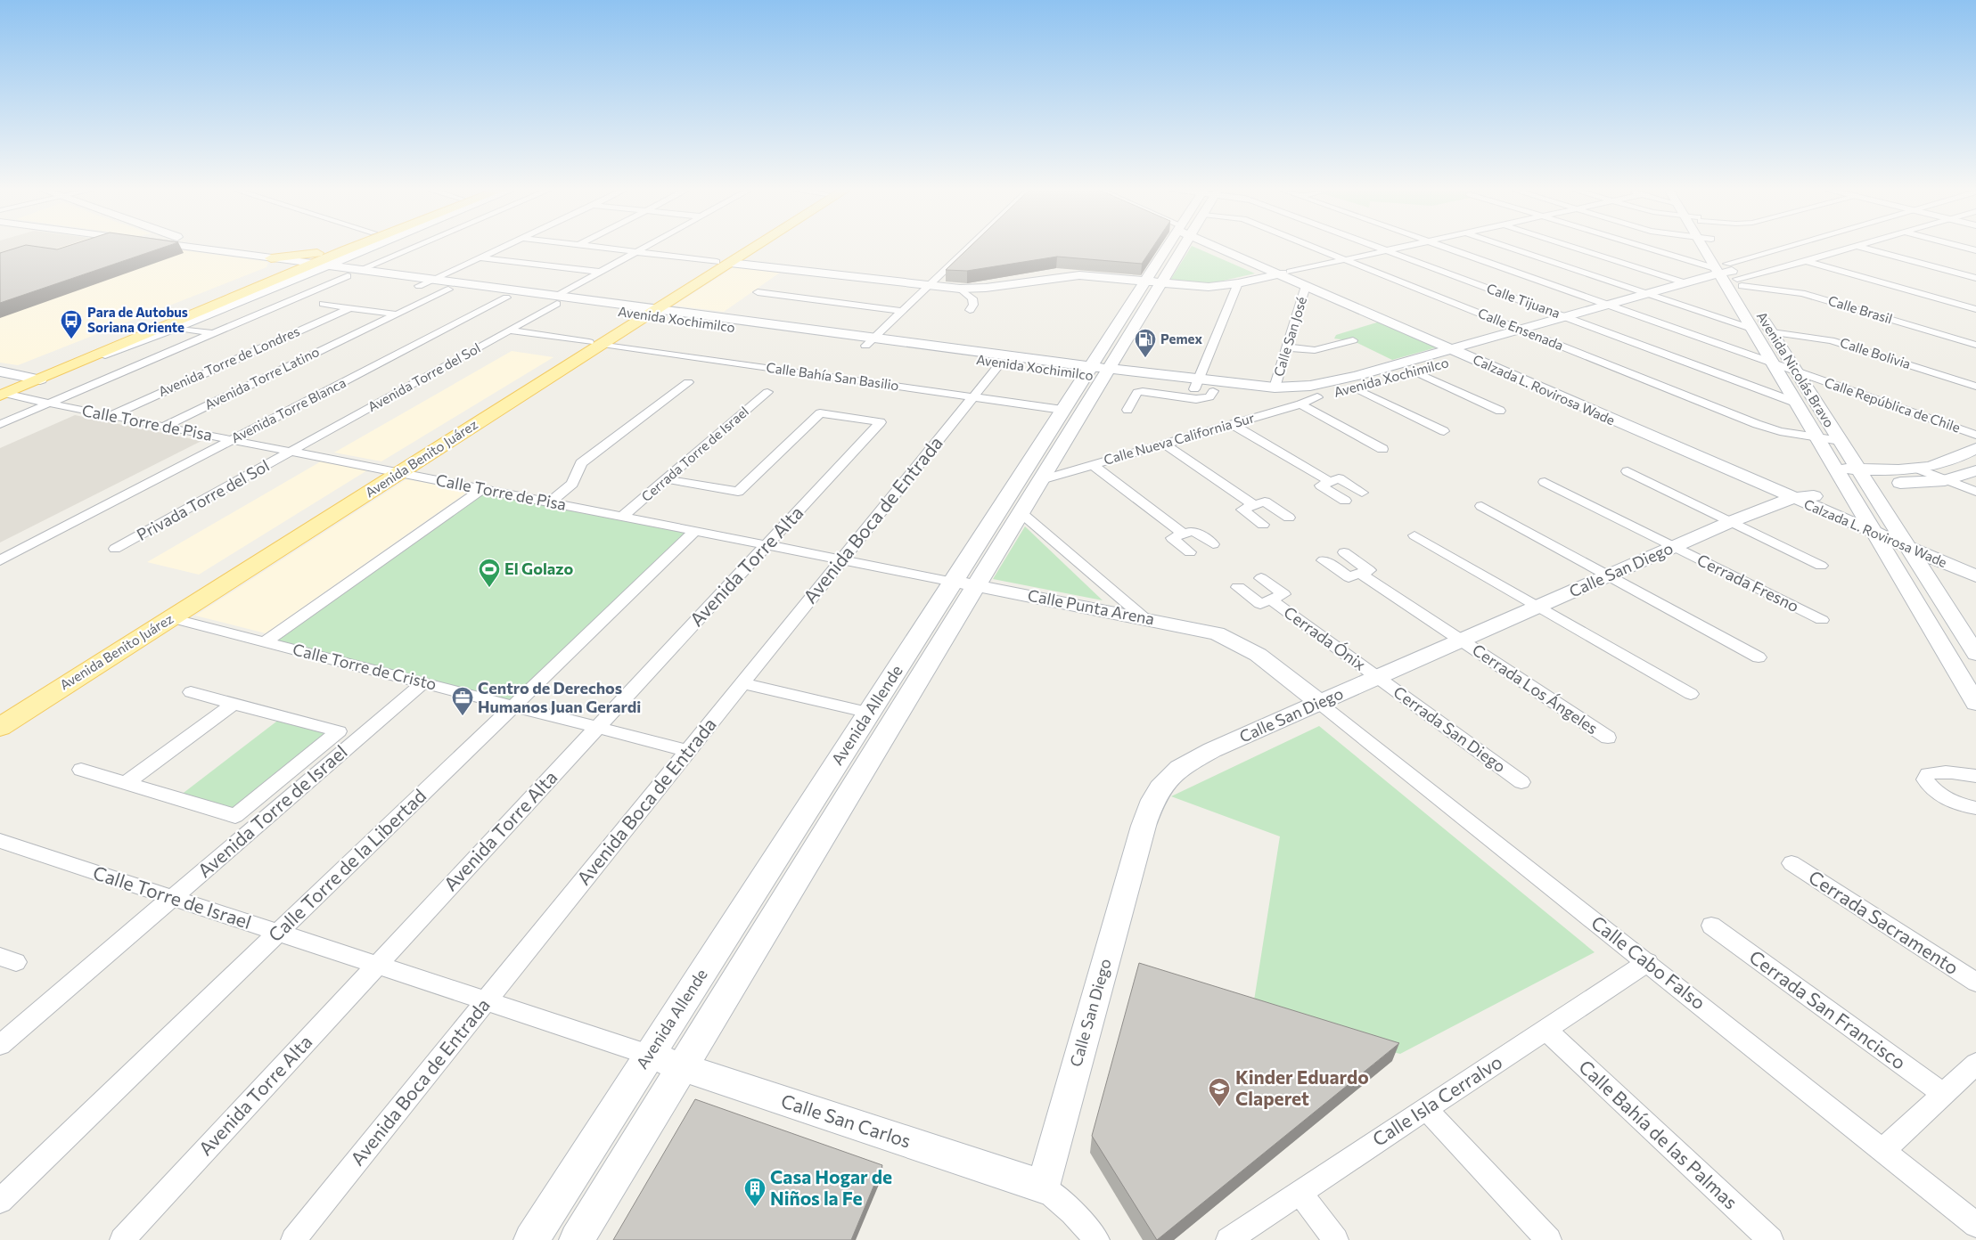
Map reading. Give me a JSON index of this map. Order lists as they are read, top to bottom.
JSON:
{
  "streets": {
    "main road": ["Avenida Benito Juárez"],
    "street": [
      "Calle Tijuana",
      "Calle Brasil",
      "Avenida Xochimilco",
      "Calle Ensenada",
      "Calle San José",
      "Calle Bolivia",
      "Avenida Torre de Londres",
      "Avenida Nicolás Bravo",
      "Calle Bahía San Basilio",
      "Avenida Torre del Sol",
      "Avenida Torre Latino",
      "Calzada L. Rovirosa Wade",
      "Calle República de Chile",
      "Avenida Torre Blanca",
      "Calle Torre de Pisa",
      "Calle Nueva California Sur",
      "Cerrada Torre de Israel",
      "Privada Torre del Sol",
      "Avenida Boca de Entrada",
      "Avenida Torre Alta",
      "Calle San Diego",
      "Cerrada Fresno",
      "Calle Punta Arena",
      "Cerrada Ónix",
      "Calle Torre de Cristo",
      "Cerrada Los Ángeles",
      "Avenida Allende",
      "Cerrada San Diego",
      "Avenida Torre de Israel",
      "Calle Torre de la Libertad",
      "Calle Torre de Israel",
      "Cerrada Sacramento",
      "Calle Cabo Falso",
      "Cerrada San Francisco",
      "Calle Isla Cerralvo",
      "Calle San Carlos",
      "Calle Bahía de las Palmas"
    ]
  },
  "crossings": [
    ["Calle Tijuana", "Avenida Xochimilco"],
    ["Calle Tijuana", "Avenida Nicolás Bravo"],
    ["Calle Brasil", "Avenida Xochimilco"],
    ["Calle Brasil", "Avenida Nicolás Bravo"],
    ["Avenida Xochimilco", "Calle Ensenada"],
    ["Avenida Xochimilco", "Calle San José"],
    ["Avenida Xochimilco", "Avenida Nicolás Bravo"],
    ["Avenida Xochimilco", "Avenida Torre del Sol"],
    ["Avenida Xochimilco", "Avenida Torre Latino"],
    ["Avenida Xochimilco", "Calzada L. Rovirosa Wade"],
    ["Avenida Xochimilco", "Calle República de Chile"],
    ["Avenida Xochimilco", "Avenida Torre Blanca"],
    ["Avenida Xochimilco", "Calle Nueva California Sur"],
    ["Avenida Xochimilco", "Avenida Benito Juárez"],
    ["Avenida Xochimilco", "Avenida Boca de Entrada"],
    ["Avenida Xochimilco", "Avenida Allende"],
    ["Calle Ensenada", "Avenida Nicolás Bravo"],
    ["Calle San José", "Calzada L. Rovirosa Wade"],
    ["Calle Bolivia", "Avenida Nicolás Bravo"],
    ["Avenida Torre de Londres", "Calle Torre de Pisa"],
    ["Avenida Nicolás Bravo", "Calzada L. Rovirosa Wade"],
    ["Avenida Nicolás Bravo", "Calle República de Chile"],
    ["Calle Bahía San Basilio", "Avenida Torre del Sol"],
    ["Calle Bahía San Basilio", "Avenida Benito Juárez"],
    ["Calle Bahía San Basilio", "Avenida Boca de Entrada"],
    ["Calle Bahía San Basilio", "Avenida Allende"],
    ["Avenida Torre del Sol", "Calle Torre de Pisa"],
    ["Avenida Torre del Sol", "Privada Torre del Sol"],
    ["Avenida Torre Latino", "Calle Torre de Pisa"],
    ["Calzada L. Rovirosa Wade", "Calle San Diego"],
    ["Avenida Torre Blanca", "Calle Torre de Pisa"],
    ["Calle Torre de Pisa", "Cerrada Torre de Israel"],
    ["Calle Torre de Pisa", "Avenida Benito Juárez"],
    ["Calle Torre de Pisa", "Privada Torre del Sol"],
    ["Calle Torre de Pisa", "Avenida Boca de Entrada"],
    ["Calle Torre de Pisa", "Avenida Torre Alta"],
    ["Calle Torre de Pisa", "Calle Punta Arena"],
    ["Calle Torre de Pisa", "Calle Torre de la Libertad"],
    ["Calle Nueva California Sur", "Avenida Allende"],
    ["Cerrada Torre de Israel", "Avenida Torre Alta"],
    ["Avenida Benito Juárez", "Calle Torre de Cristo"],
    ["Avenida Boca de Entrada", "Calle Punta Arena"],
    ["Avenida Boca de Entrada", "Calle Torre de Cristo"],
    ["Avenida Boca de Entrada", "Calle Torre de Israel"],
    ["Avenida Torre Alta", "Calle Torre de Cristo"],
    ["Avenida Torre Alta", "Calle Torre de Israel"],
    ["Calle San Diego", "Cerrada Fresno"],
    ["Calle San Diego", "Calle Punta Arena"],
    ["Calle San Diego", "Cerrada Ónix"],
    ["Calle San Diego", "Cerrada Los Ángeles"],
    ["Calle San Diego", "Cerrada San Diego"],
    ["Calle San Diego", "Calle Cabo Falso"],
    ["Calle San Diego", "Calle San Carlos"],
    ["Calle Punta Arena", "Avenida Allende"],
    ["Calle Punta Arena", "Calle Cabo Falso"],
    ["Cerrada Ónix", "Cerrada San Diego"],
    ["Calle Torre de Cristo", "Avenida Torre de Israel"],
    ["Calle Torre de Cristo", "Calle Torre de la Libertad"],
    ["Avenida Allende", "Calle Torre de Israel"],
    ["Avenida Allende", "Calle San Carlos"],
    ["Avenida Torre de Israel", "Calle Torre de Israel"],
    ["Calle Torre de la Libertad", "Calle Torre de Israel"],
    ["Calle Torre de Israel", "Calle San Carlos"],
    ["Calle Cabo Falso", "Calle Isla Cerralvo"],
    ["Calle Isla Cerralvo", "Calle Bahía de las Palmas"]
  ],
  "places": {
    "bus stop": ["Para de Autobus Soriana Oriente"],
    "fuel station": ["Pemex"],
    "sports": ["El Golazo"],
    "office": ["Centro de Derechos Humanos Juan Gerardi"],
    "school or university": ["Kinder Eduardo Claperet"],
    "building": ["Casa Hogar de Niños la Fe"]
  }
}
